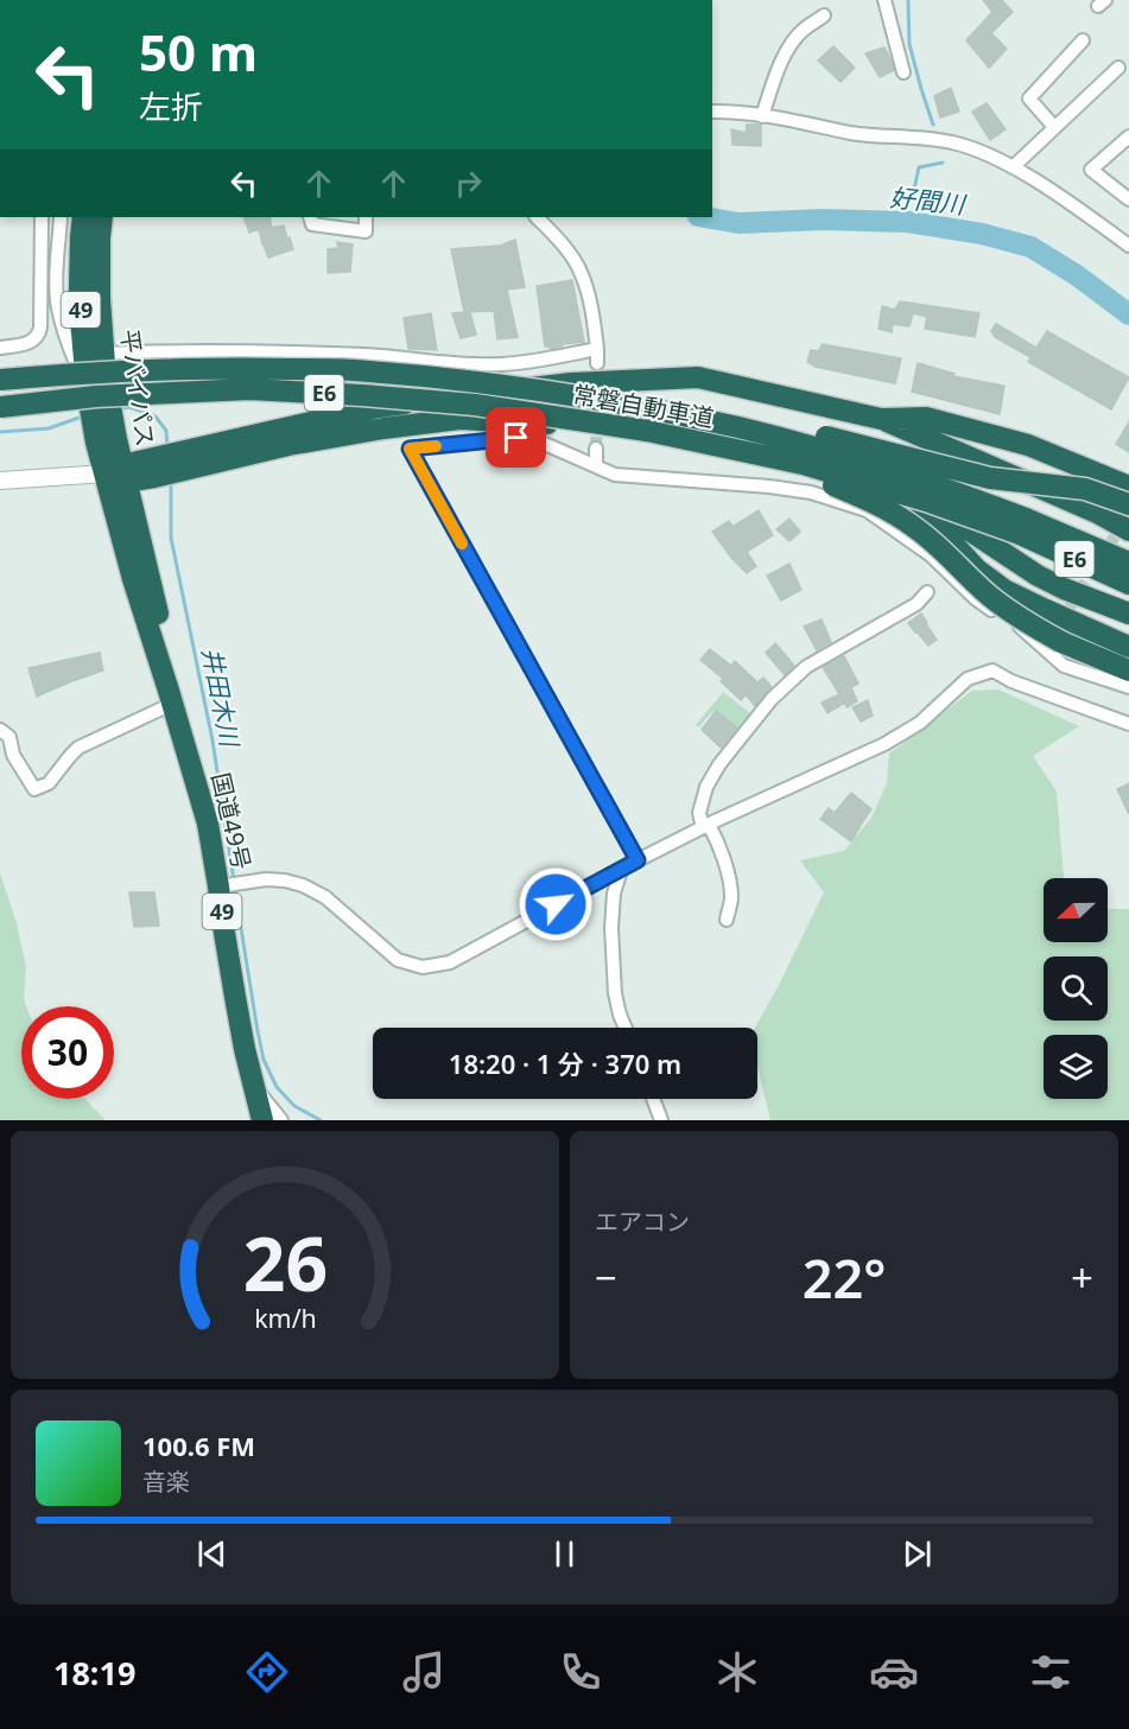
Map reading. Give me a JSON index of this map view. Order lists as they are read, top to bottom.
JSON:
{
  "streets": {
    "highway": [
      "49",
      "平バイパス",
      "E6",
      "常磐自動車道",
      "国道49号"
    ]
  },
  "crossings": [
    ["平バイパス", "国道49号"]
  ],
  "water": ["好間川", "井田木川"],
  "north": "left",
  "page": {
    "turn": ["50 m", "左折"],
    "limit": "30",
    "trip": "18:20 · 1 分 · 370 m",
    "tile": "エアコン",
    "heat": ["−", "22°", "+"],
    "song": ["100.6 FM", "音楽"],
    "tabs": "18:19",
    "gauge": ["26", "km/h"]
  }
}
